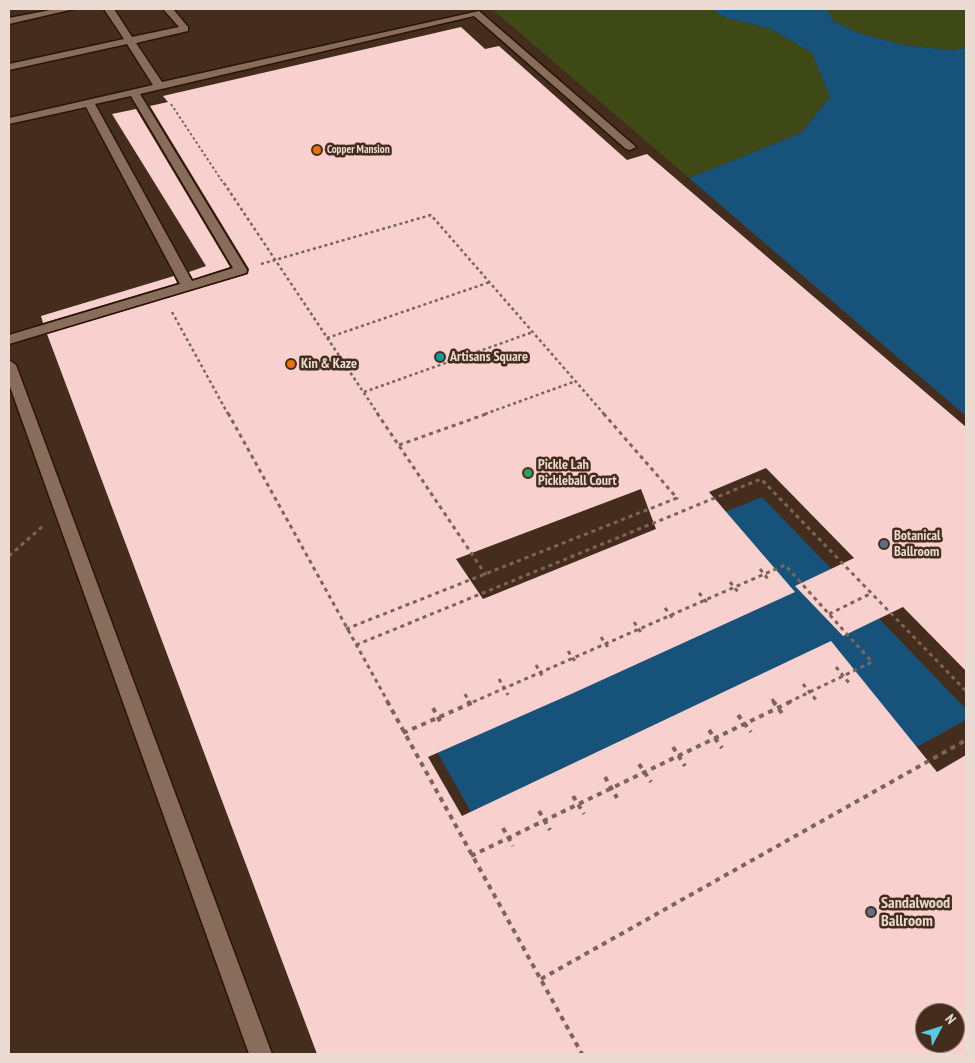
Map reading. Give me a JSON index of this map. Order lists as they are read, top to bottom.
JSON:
{
  "places": [
    "Copper Mansion",
    "Artisans Square",
    "Kin & Kaze",
    "Pickle Lah Pickleball Court",
    "Botanical Ballroom",
    "Sandalwood Ballroom"
  ],
  "north": "top right"
}
